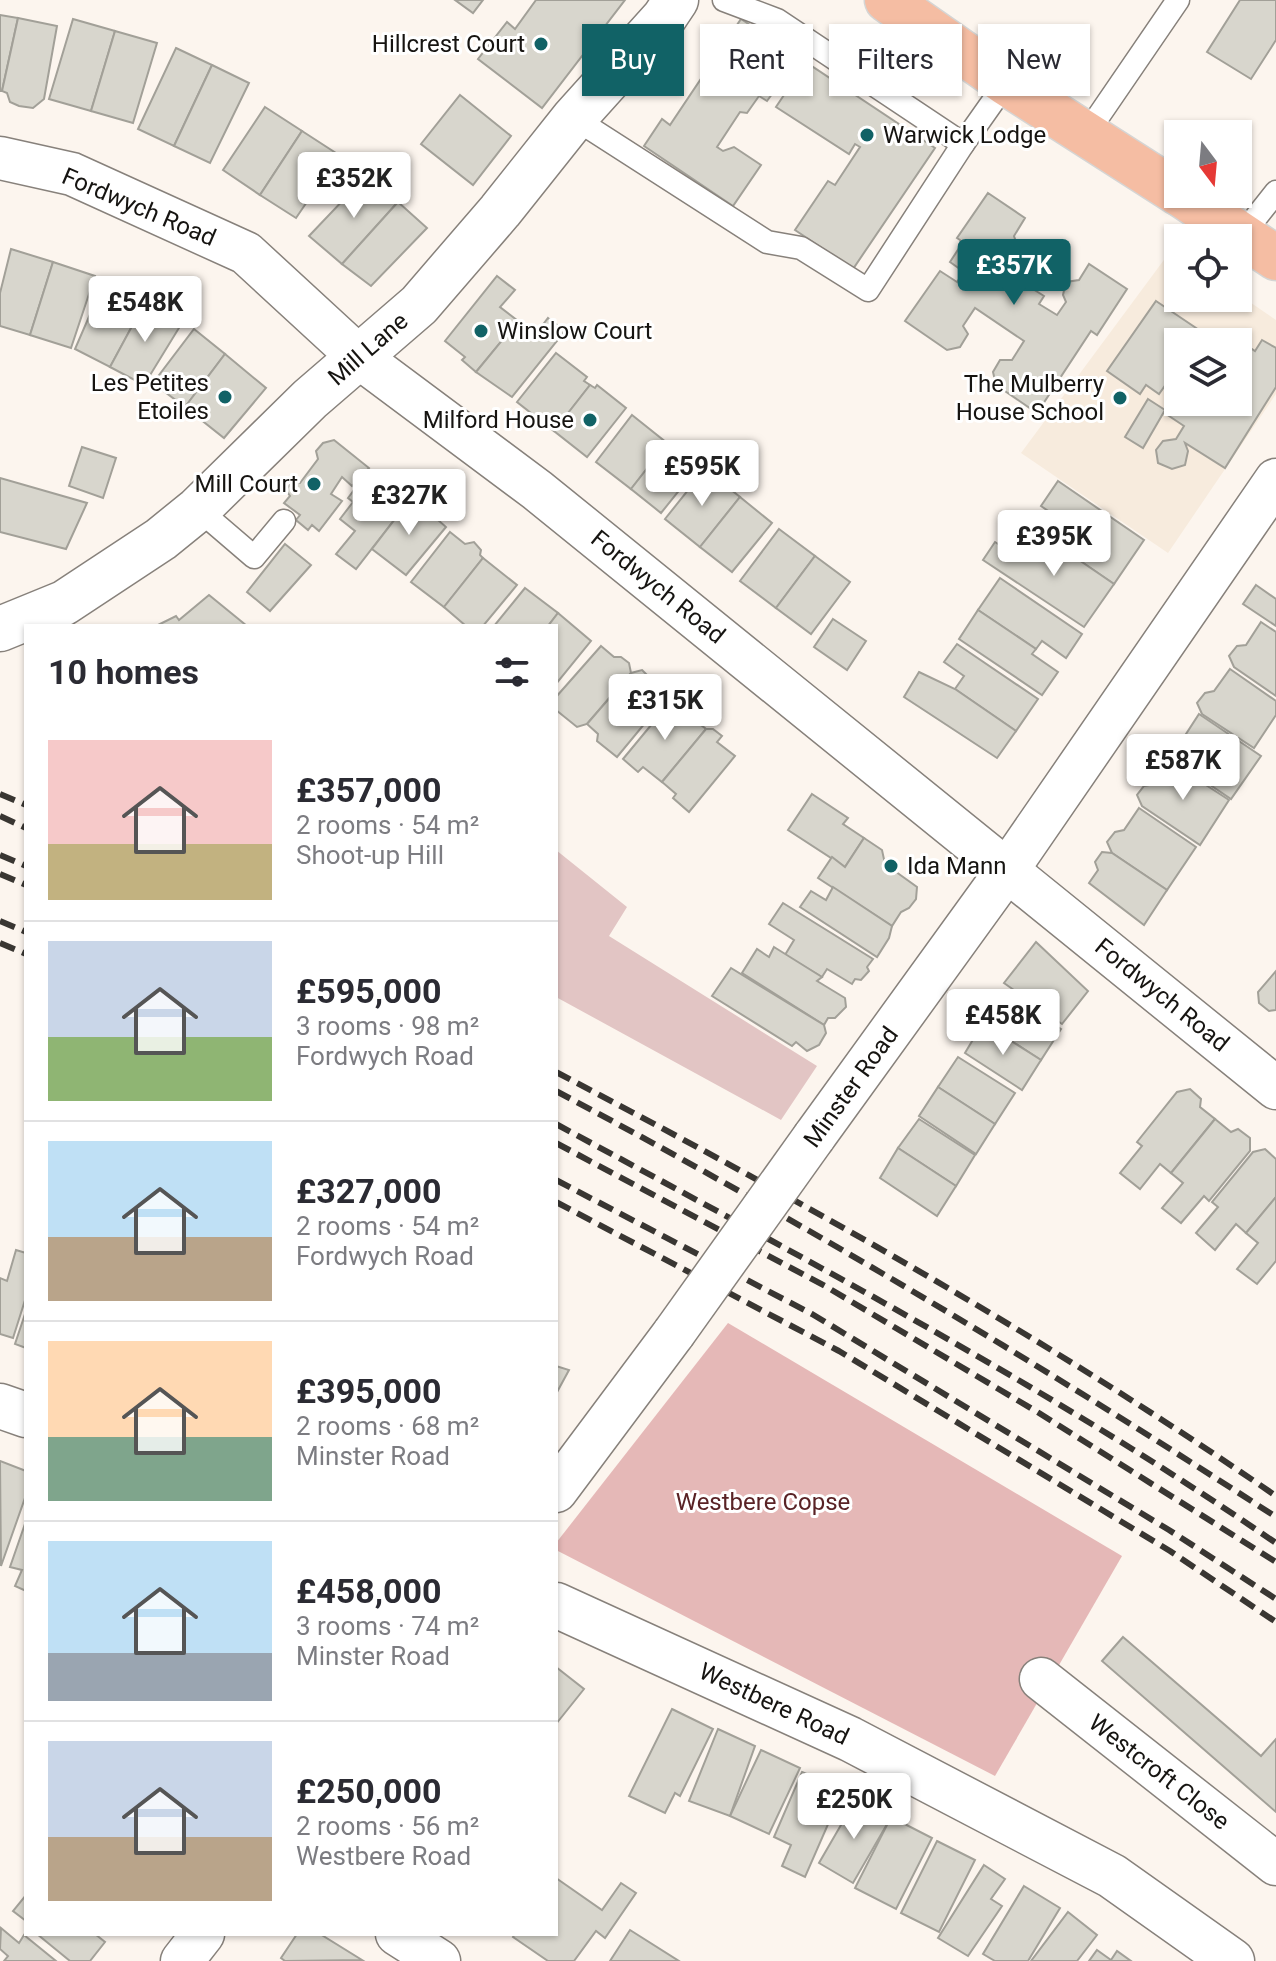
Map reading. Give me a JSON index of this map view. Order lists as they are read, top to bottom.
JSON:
{
  "streets": {
    "street": [
      "Fordwych Road",
      "Mill Lane",
      "Minster Road",
      "Westbere Road",
      "Westcroft Close"
    ]
  },
  "crossings": [
    ["Fordwych Road", "Mill Lane"],
    ["Fordwych Road", "Minster Road"]
  ],
  "parks": ["Westbere Copse"],
  "places": [
    "Hillcrest Court",
    "Warwick Lodge",
    "Winslow Court",
    "Les Petites Etoiles",
    "The Mulberry House School",
    "Milford House",
    "Mill Court",
    "Ida Mann"
  ],
  "north": "bottom",
  "page": {
    "chip": [
      "Buy",
      "Rent",
      "Filters",
      "New"
    ],
    "price": [
      "£352K",
      "£357K",
      "£548K",
      "£595K",
      "£327K",
      "£395K",
      "£315K",
      "£587K",
      "£458K",
      "£250K"
    ],
    "heading": "10 homes",
    "list": [
      {
        "name": "£357,000",
        "note": "2 rooms · 54 m² · Shoot-up Hill"
      },
      {
        "name": "£595,000",
        "note": "3 rooms · 98 m² · Fordwych Road"
      },
      {
        "name": "£327,000",
        "note": "2 rooms · 54 m² · Fordwych Road"
      },
      {
        "name": "£395,000",
        "note": "2 rooms · 68 m² · Minster Road"
      },
      {
        "name": "£458,000",
        "note": "3 rooms · 74 m² · Minster Road"
      },
      {
        "name": "£250,000",
        "note": "2 rooms · 56 m² · Westbere Road"
      }
    ]
  }
}
